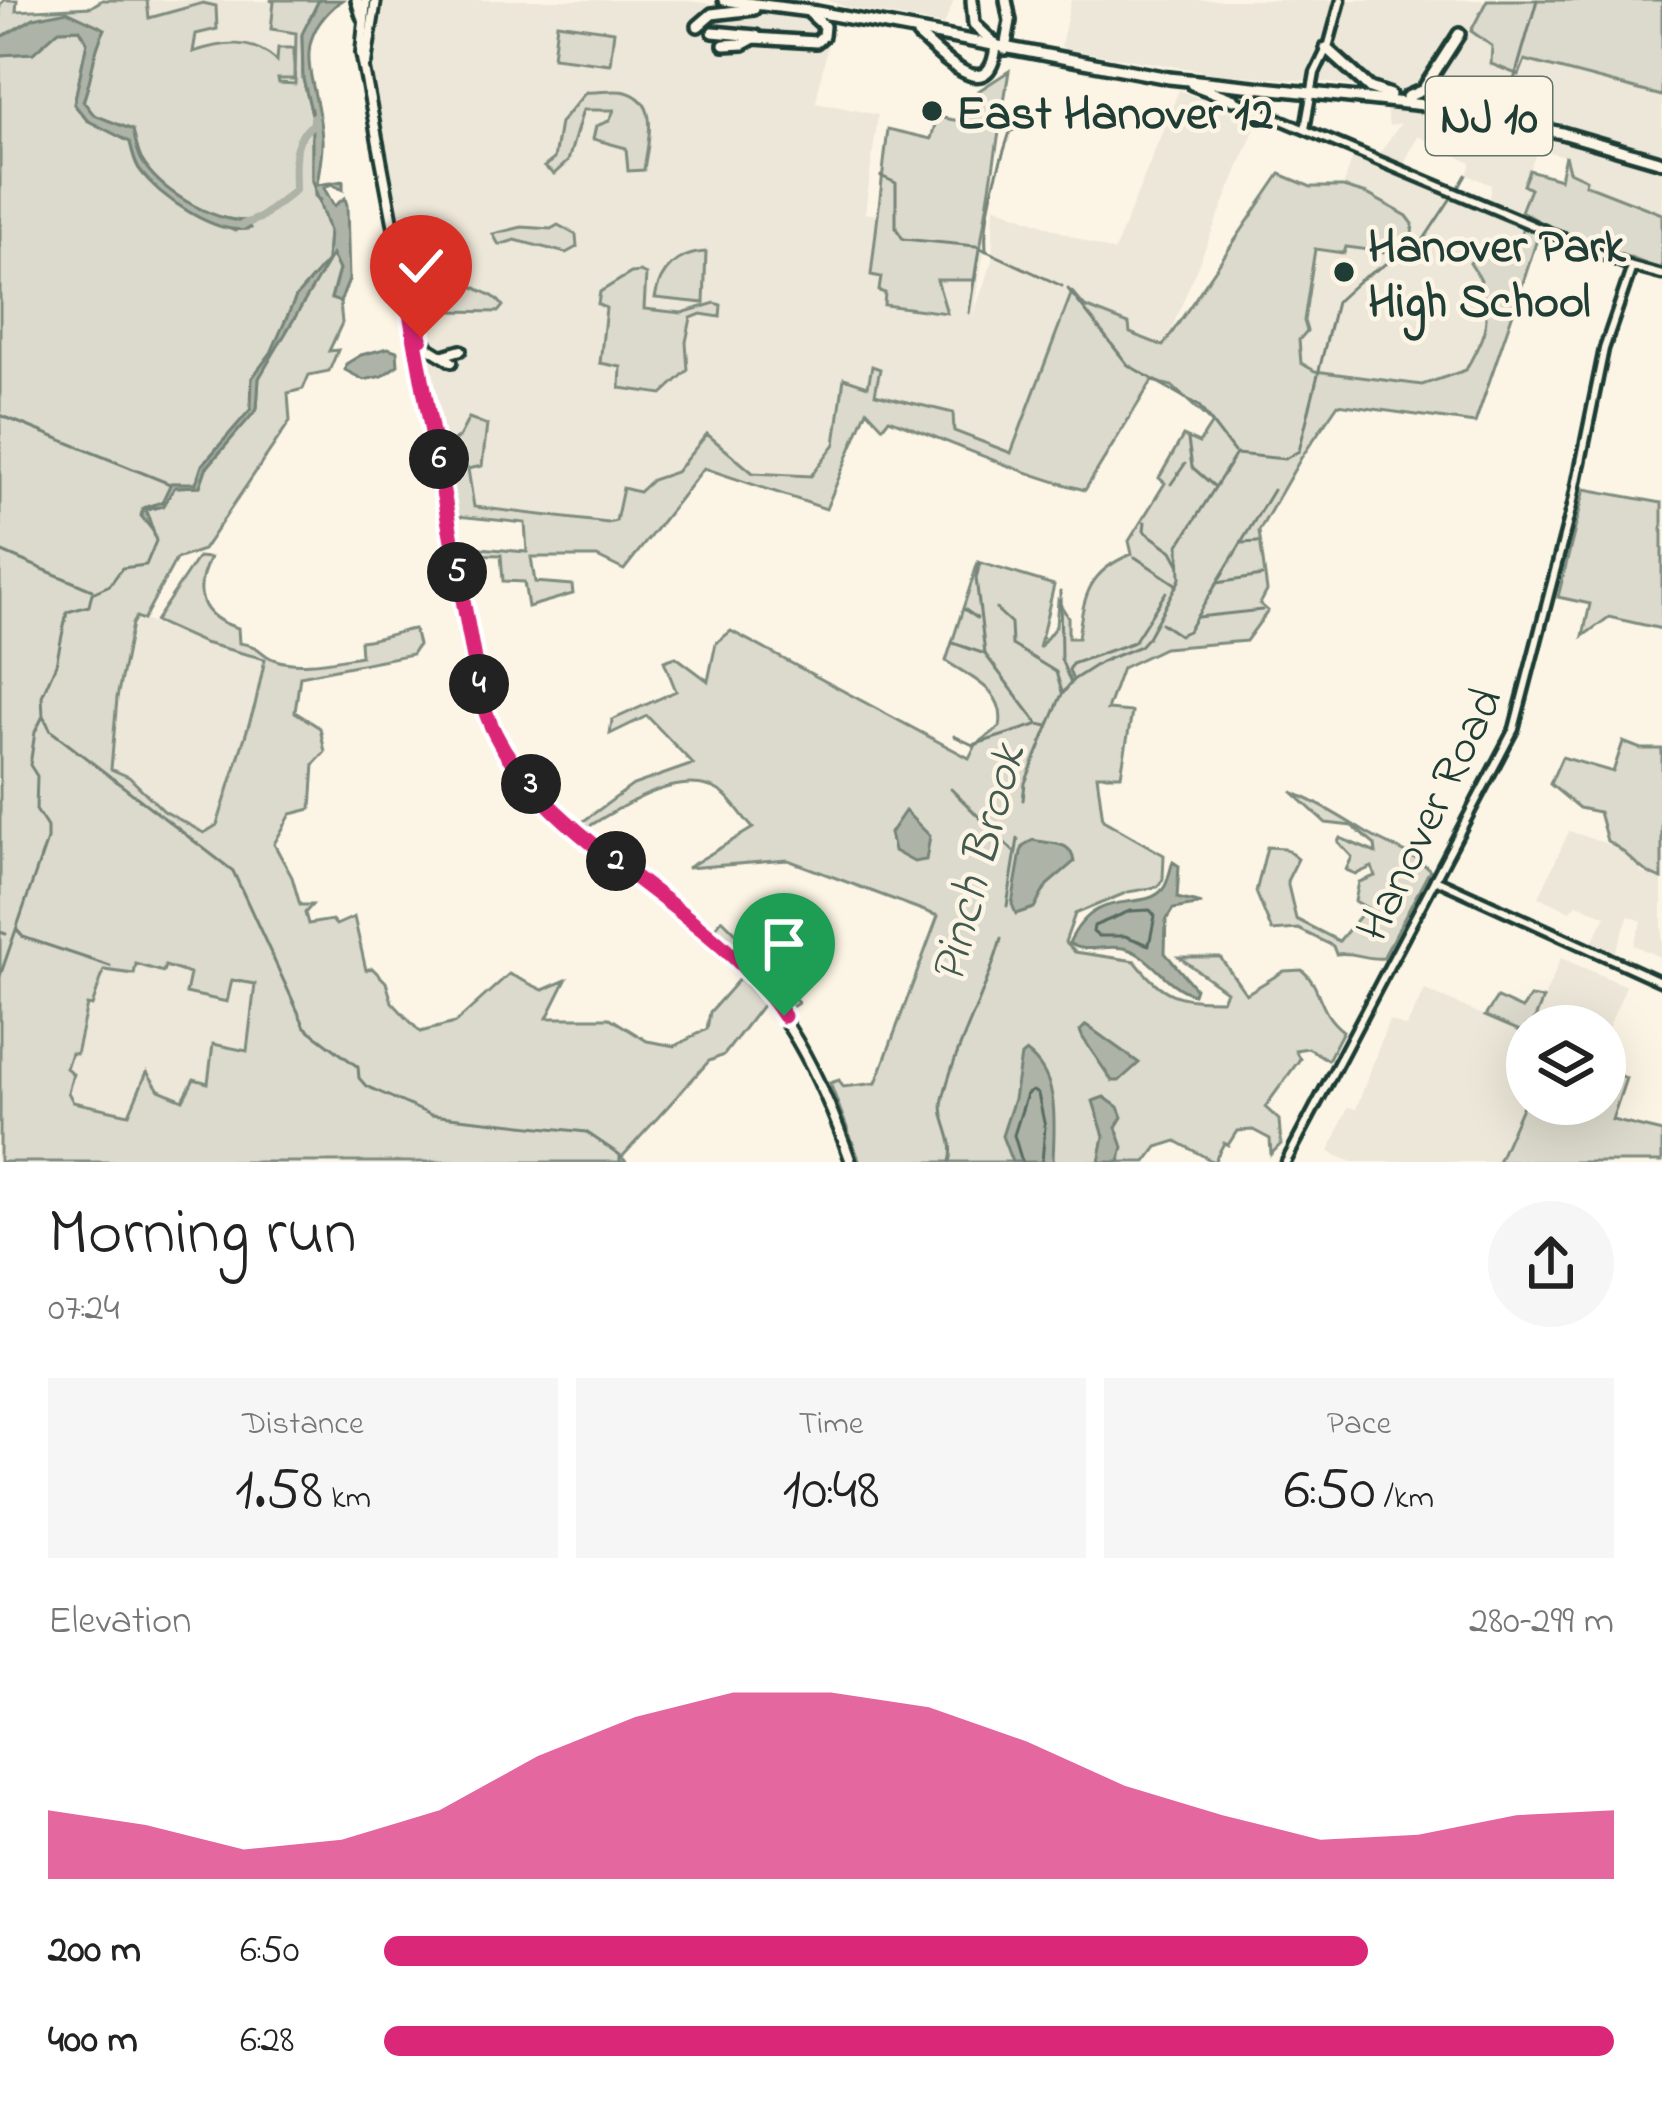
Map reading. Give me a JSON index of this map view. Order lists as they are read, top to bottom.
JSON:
{
  "streets": {
    "main road": ["NJ 10"],
    "street": ["Hanover Road"]
  },
  "water": ["Pinch Brook"],
  "places": ["East Hanover 12", "Hanover Park High School"],
  "page": {
    "pins": [
      "6",
      "5",
      "4",
      "3",
      "2"
    ],
    "heading": ["Morning run", "07:24"],
    "stats": [
      ["Distance", "1.58 km"],
      ["Time", "10:48"],
      ["Pace", "6:50 /km"]
    ],
    "chart": ["Elevation", "280–299 m"],
    "list": [
      {
        "name": "200 m",
        "note": "6:50"
      },
      {
        "name": "400 m",
        "note": "6:28"
      }
    ]
  }
}
